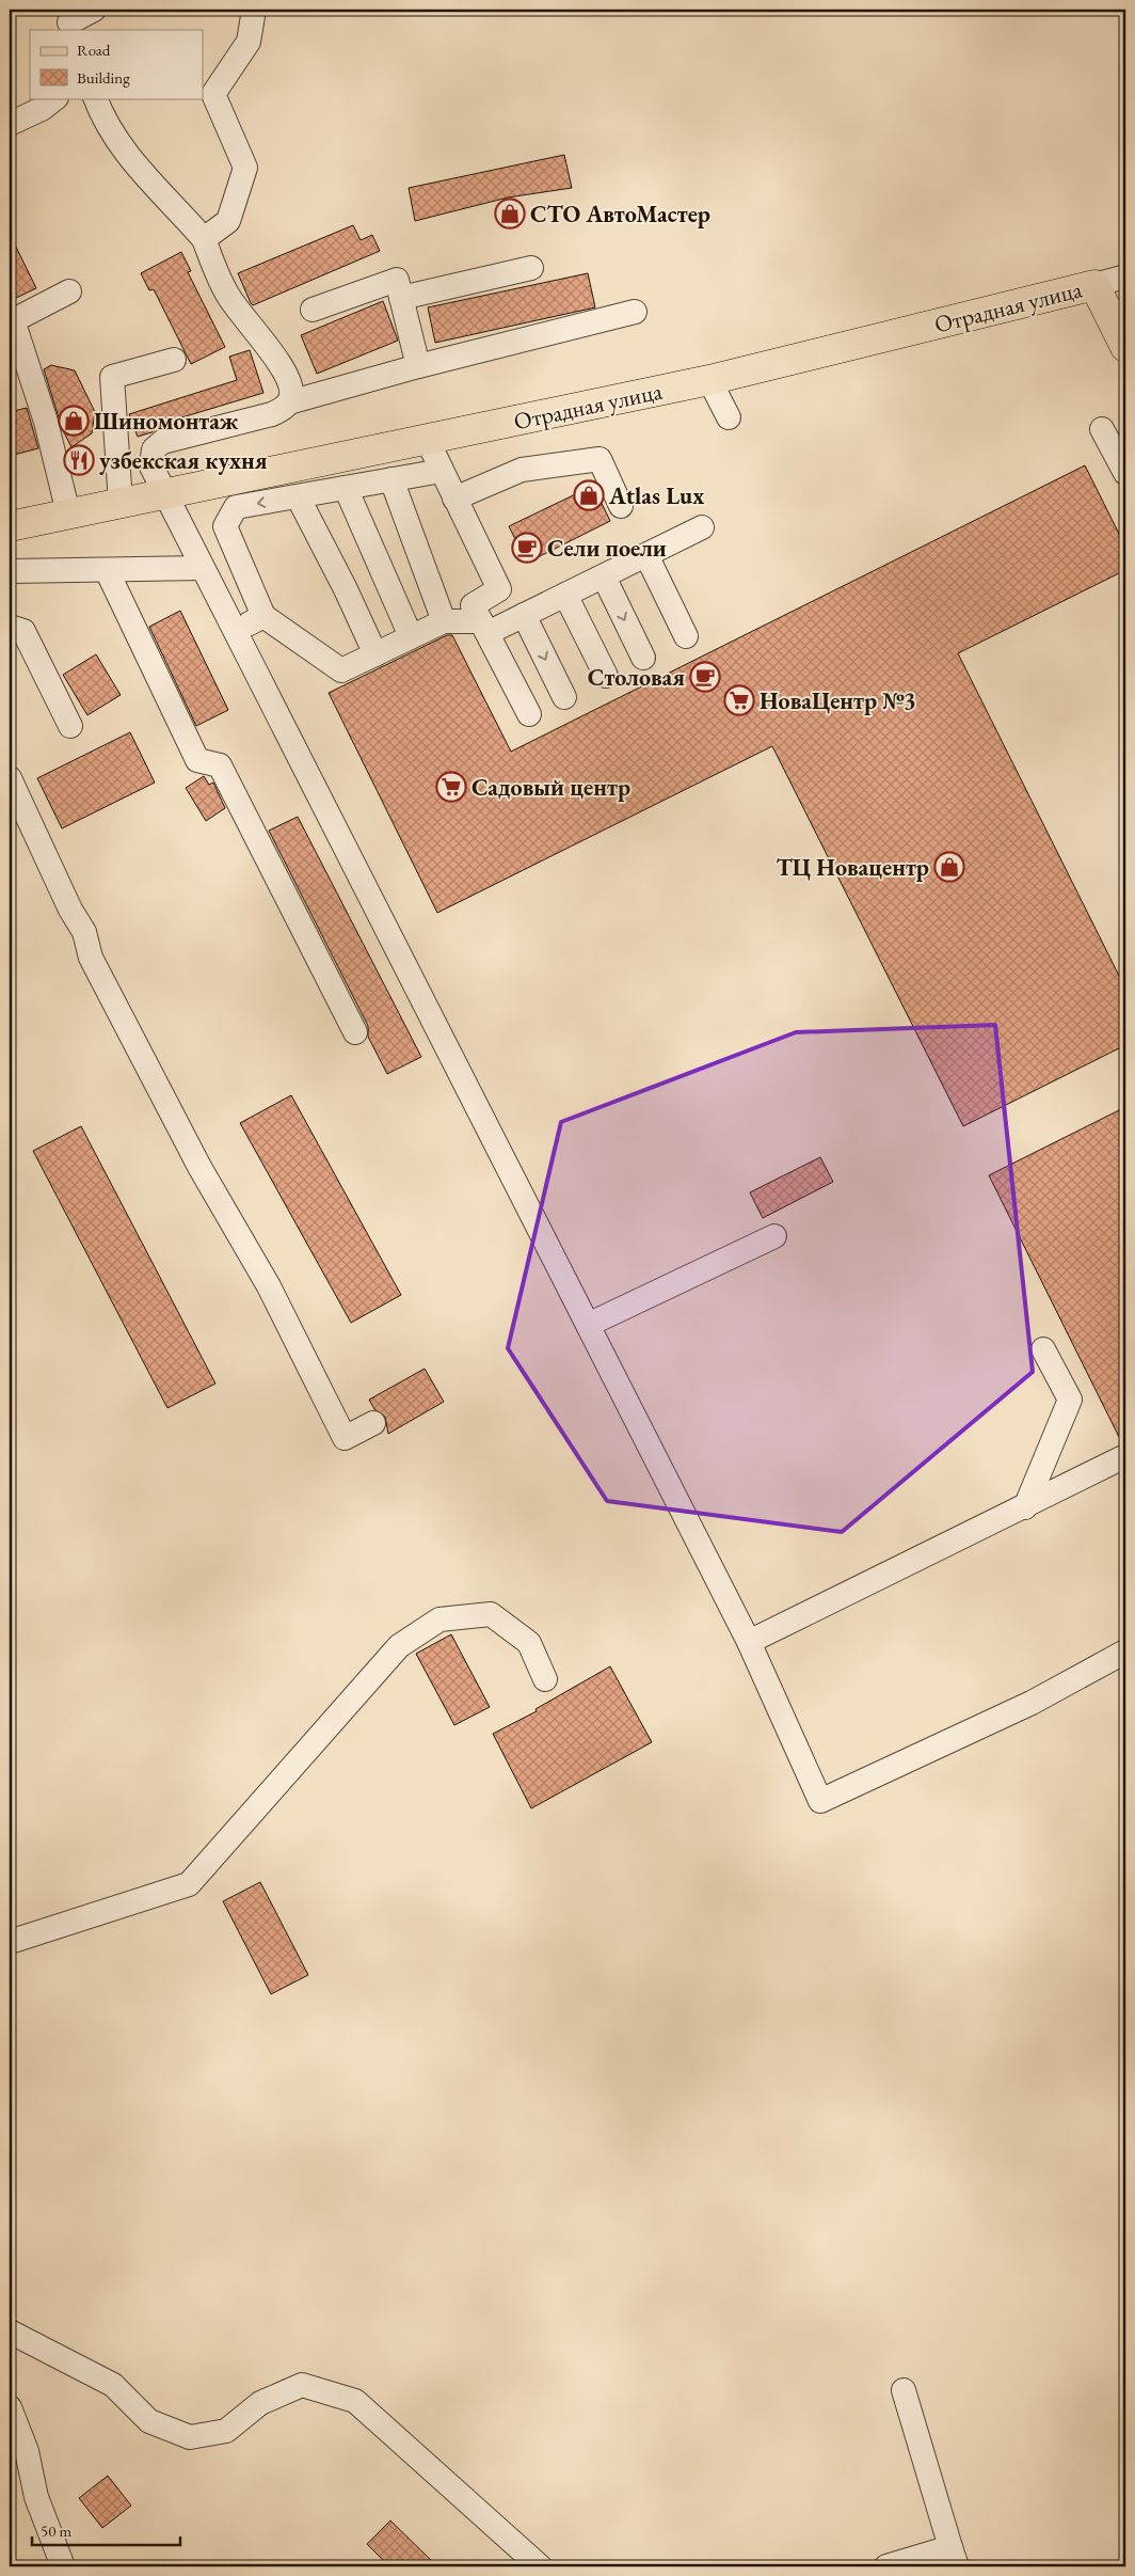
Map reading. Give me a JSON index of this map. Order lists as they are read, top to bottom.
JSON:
{
  "streets": {
    "main road": ["Отрадная улица"]
  },
  "places": {
    "shop": [
      "СТО АвтоМастер",
      "Шиномонтаж",
      "Atlas Lux",
      "ТЦ Новацентр"
    ],
    "restaurant": ["узбекская кухня"],
    "cafe": ["Сели поели", "Столовая"],
    "supermarket": ["НоваЦентр №3", "Садовый центр"]
  },
  "legend": ["Road", "Building"],
  "scale_bar": "50 m"
}
